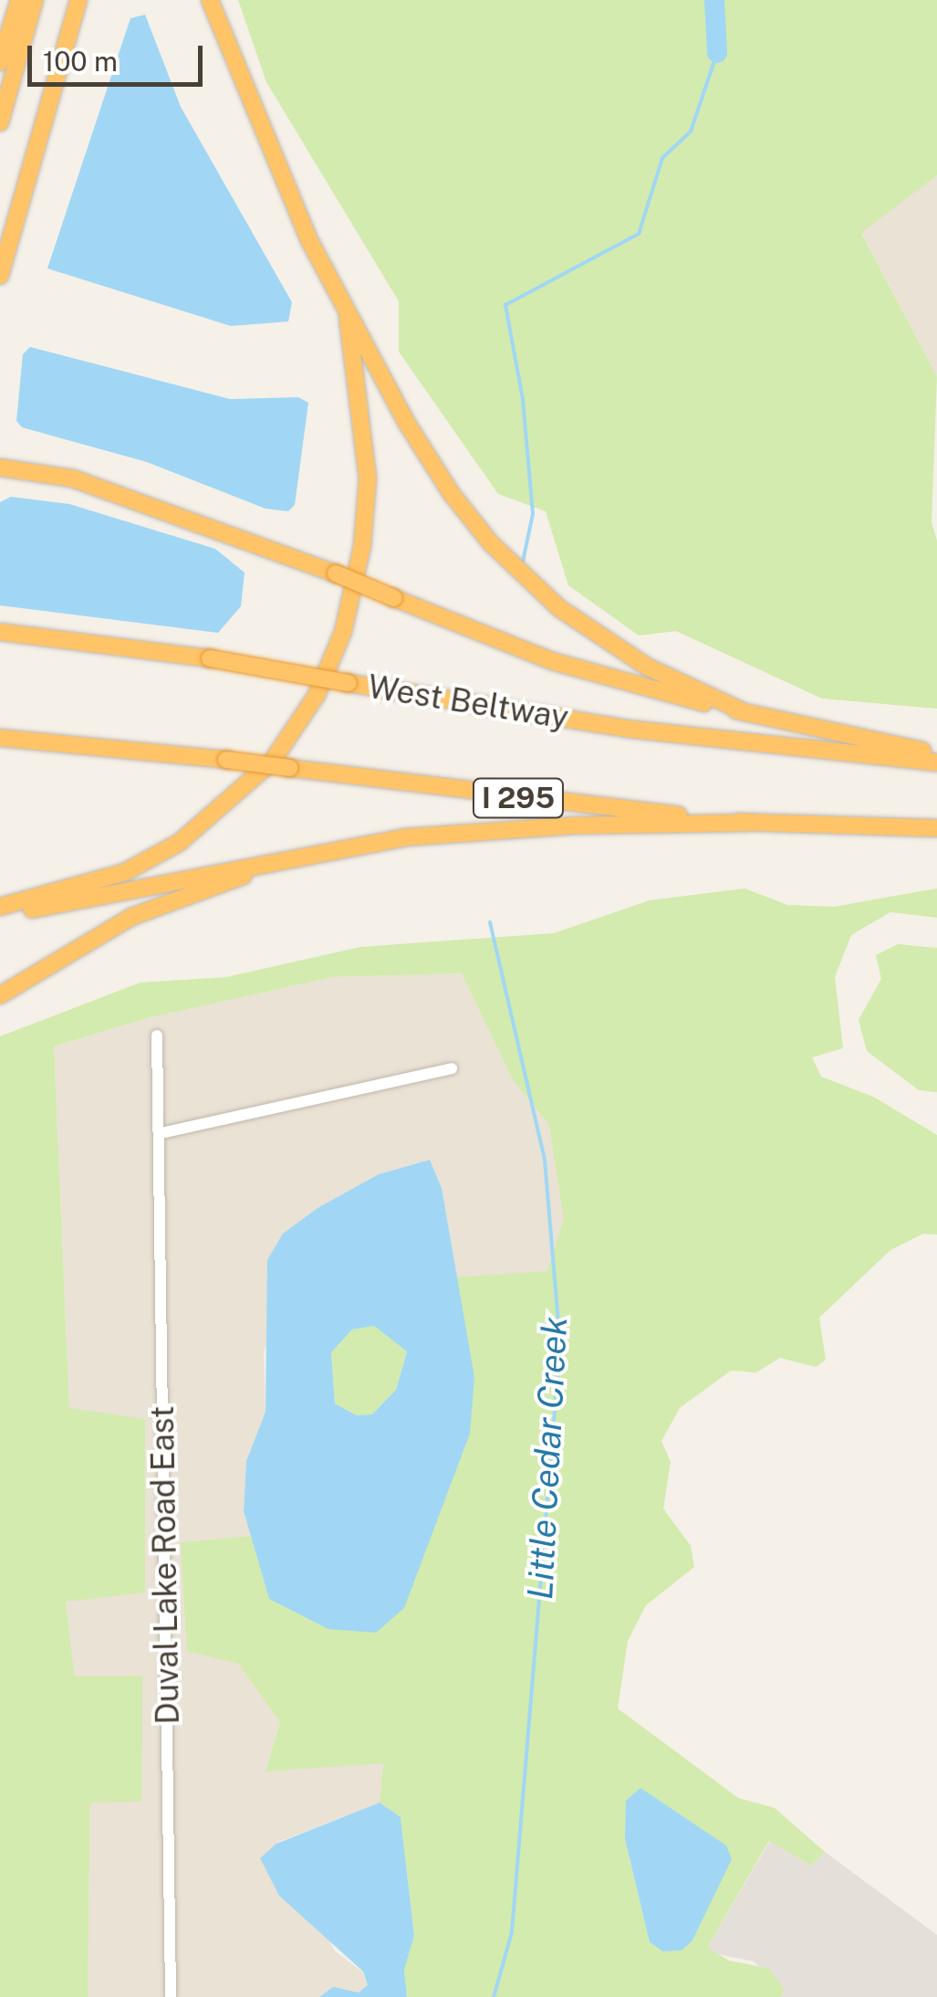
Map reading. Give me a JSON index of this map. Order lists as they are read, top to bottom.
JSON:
{
  "streets": {
    "highway": ["West Beltway", "I 295"],
    "street": ["Duval Lake Road East"]
  },
  "water": ["Little Cedar Creek"],
  "scale_bar": "100 m"
}
